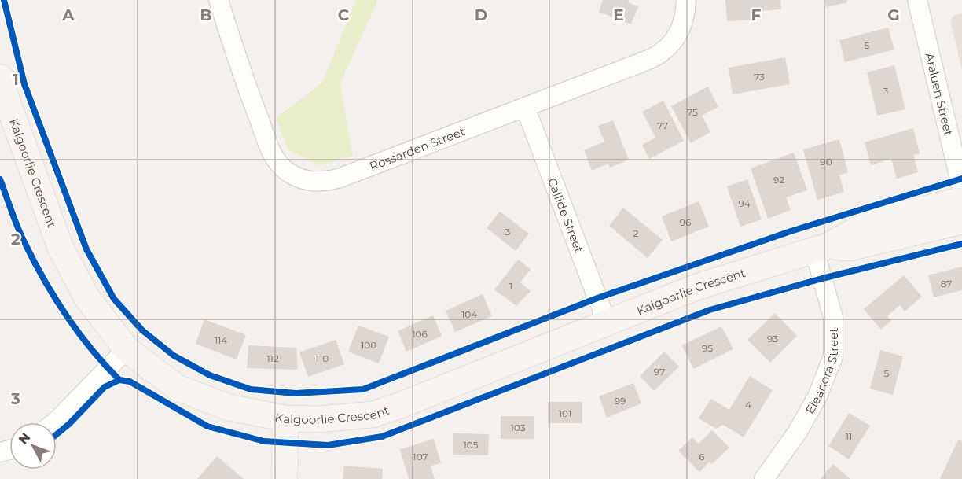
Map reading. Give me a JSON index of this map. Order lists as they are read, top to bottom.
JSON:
{
  "streets": {
    "street": [
      "Araluen Street",
      "Rossarden Street",
      "Kalgoorlie Crescent",
      "Callide Street",
      "Eleanora Street"
    ]
  },
  "crossings": [
    ["Rossarden Street", "Callide Street"],
    ["Kalgoorlie Crescent", "Callide Street"],
    ["Kalgoorlie Crescent", "Eleanora Street"]
  ],
  "house_numbers": [
    "5",
    "73",
    "3",
    "75",
    "77",
    "90",
    "92",
    "94",
    "96",
    "3",
    "2",
    "87",
    "1",
    "104",
    "106",
    "93",
    "114",
    "108",
    "95",
    "112",
    "110",
    "97",
    "5",
    "99",
    "4",
    "101",
    "103",
    "11",
    "105",
    "107",
    "6"
  ],
  "north": "top left",
  "grid": {
    "columns": [
      "A",
      "B",
      "C",
      "D",
      "E",
      "F",
      "G"
    ],
    "rows": ["1", "2", "3"]
  }
}
